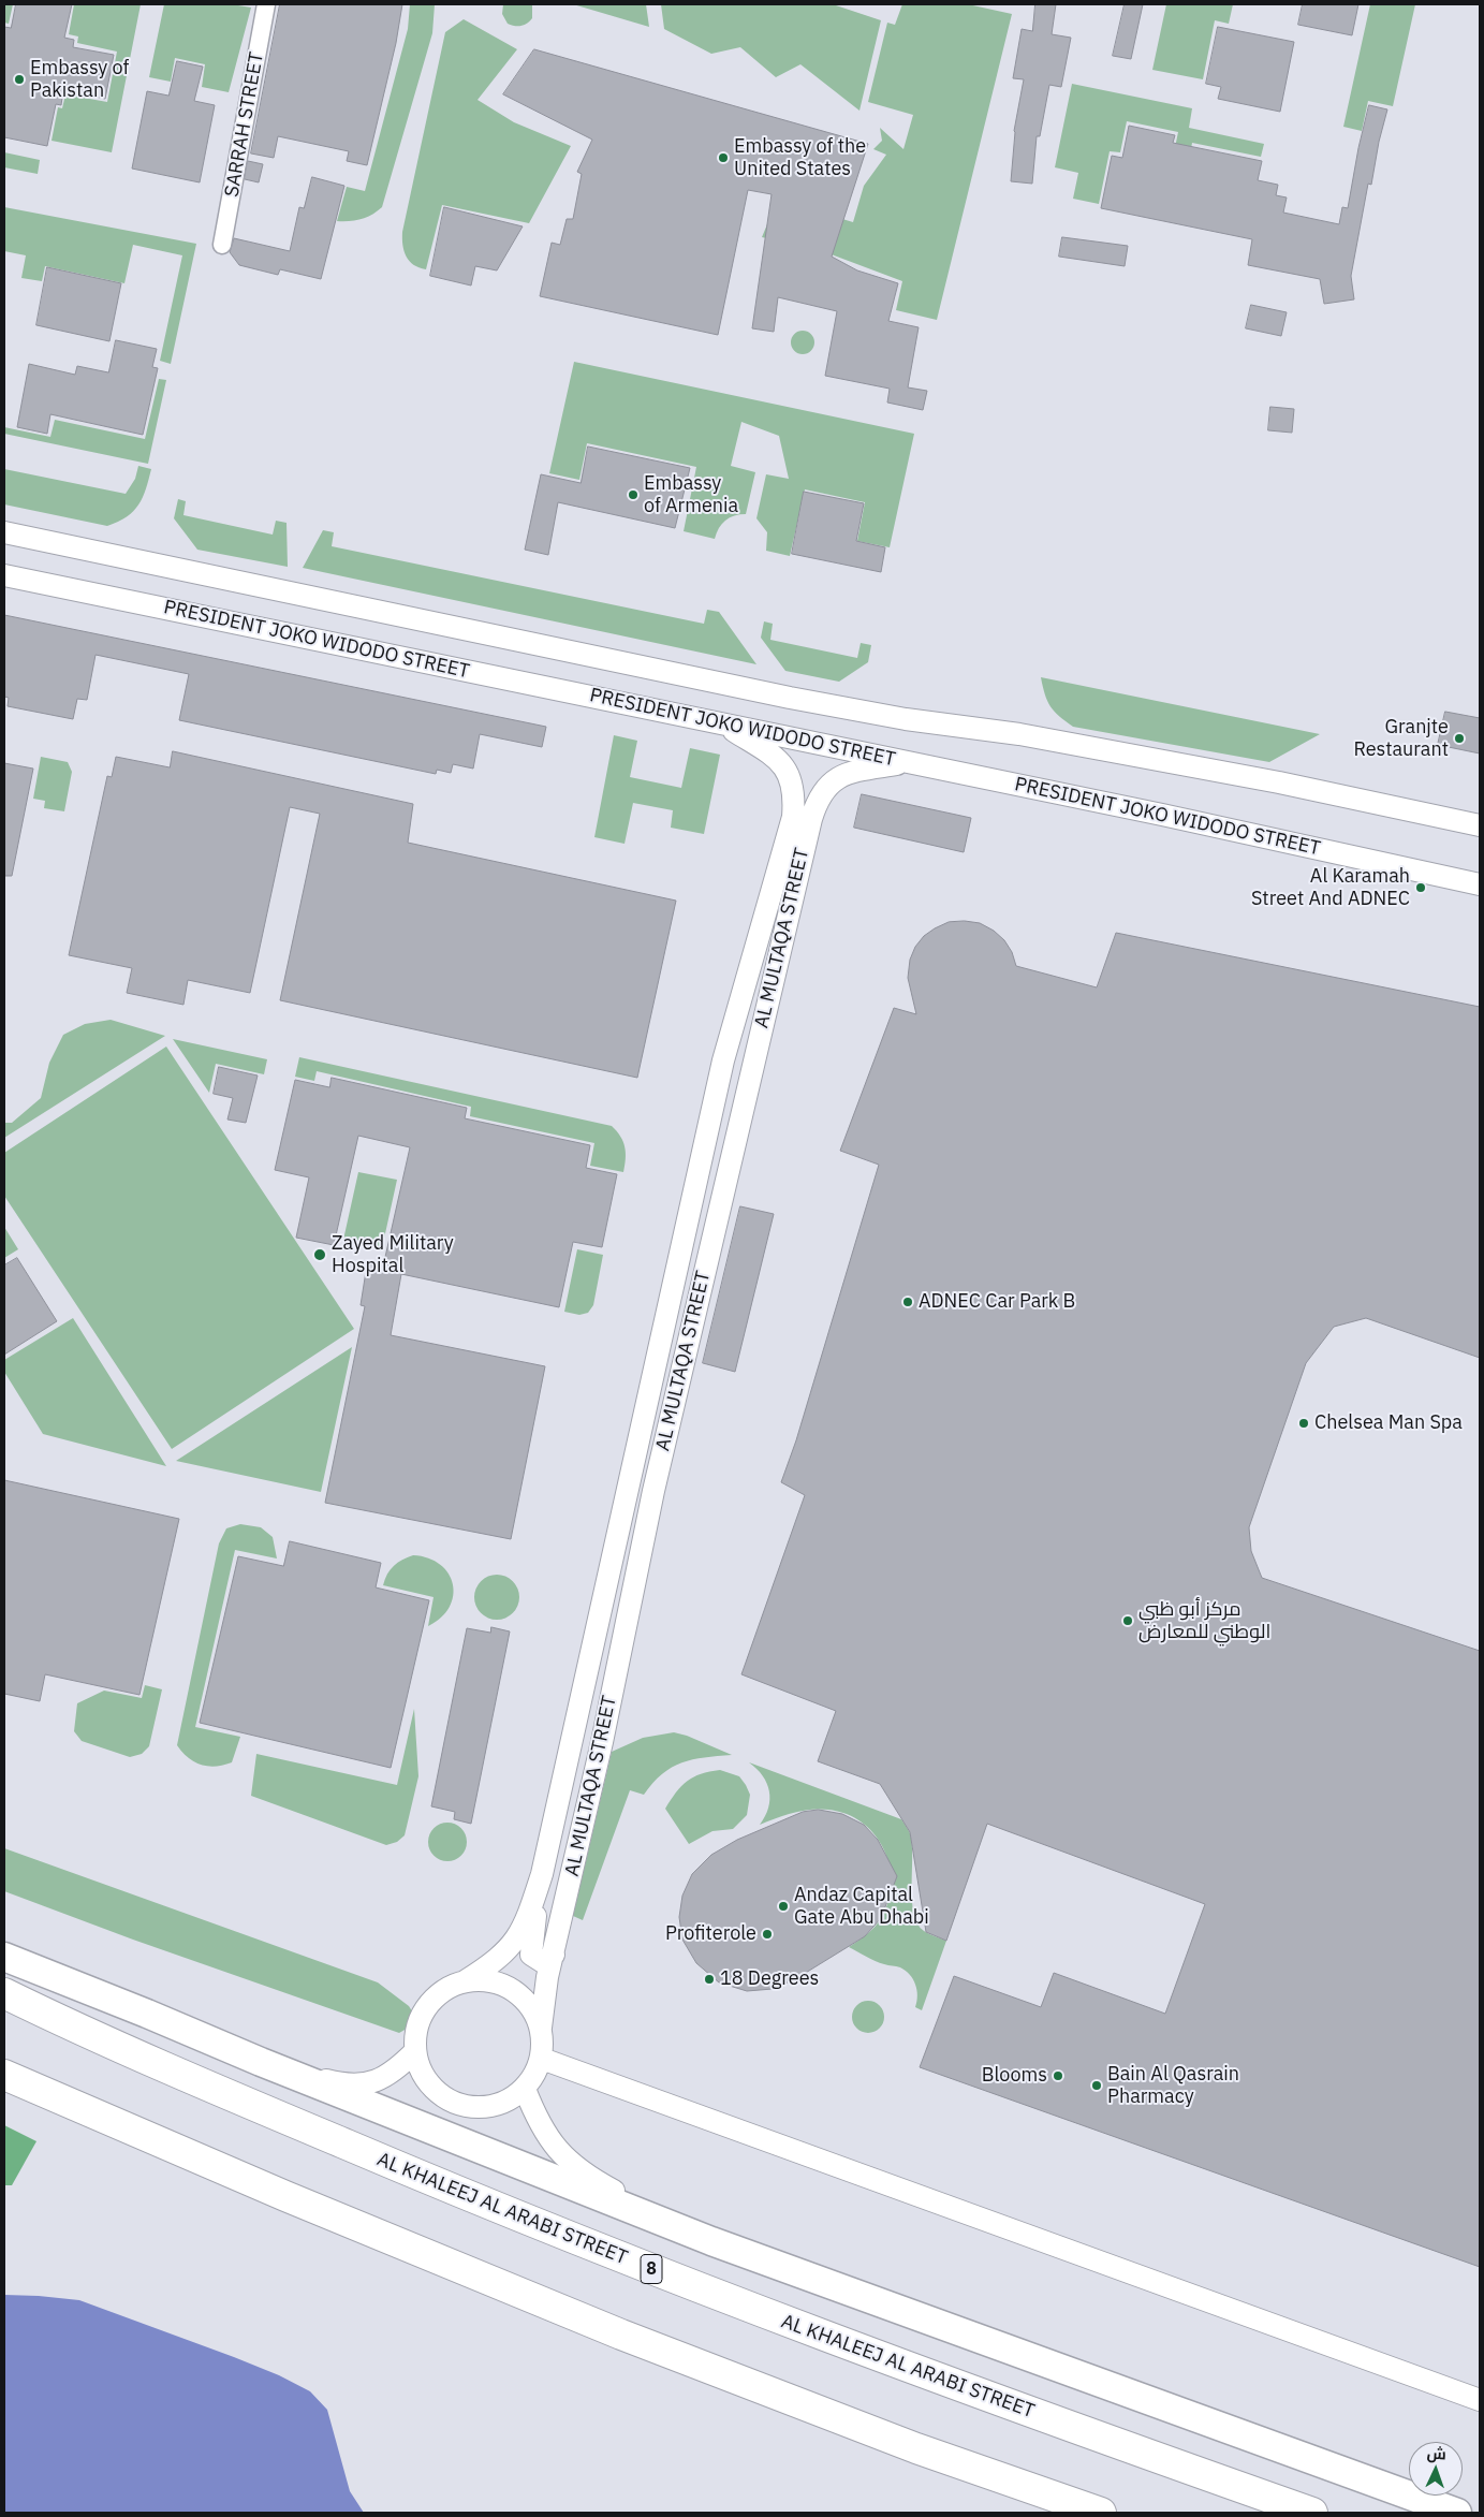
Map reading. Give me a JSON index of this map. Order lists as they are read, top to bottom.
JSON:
{
  "streets": {
    "highway": ["AL KHALEEJ AL ARABI STREET", "8"],
    "street": ["SARRAH STREET", "PRESIDENT JOKO WIDODO STREET", "AL MULTAQA STREET"]
  },
  "crossings": [
    ["PRESIDENT JOKO WIDODO STREET", "AL MULTAQA STREET"]
  ],
  "places": [
    "Embassy of Pakistan",
    "Embassy of the United States",
    "Embassy of Armenia",
    "Granjte Restaurant",
    "Al Karamah Street And ADNEC",
    "Zayed Military Hospital",
    "ADNEC Car Park B",
    "Chelsea Man Spa",
    "مركز أبو ظبي الوطني للمعارض",
    "Andaz Capital Gate Abu Dhabi",
    "Profiterole",
    "18 Degrees",
    "Blooms",
    "Bain Al Qasrain Pharmacy"
  ],
  "north": "top"
}
